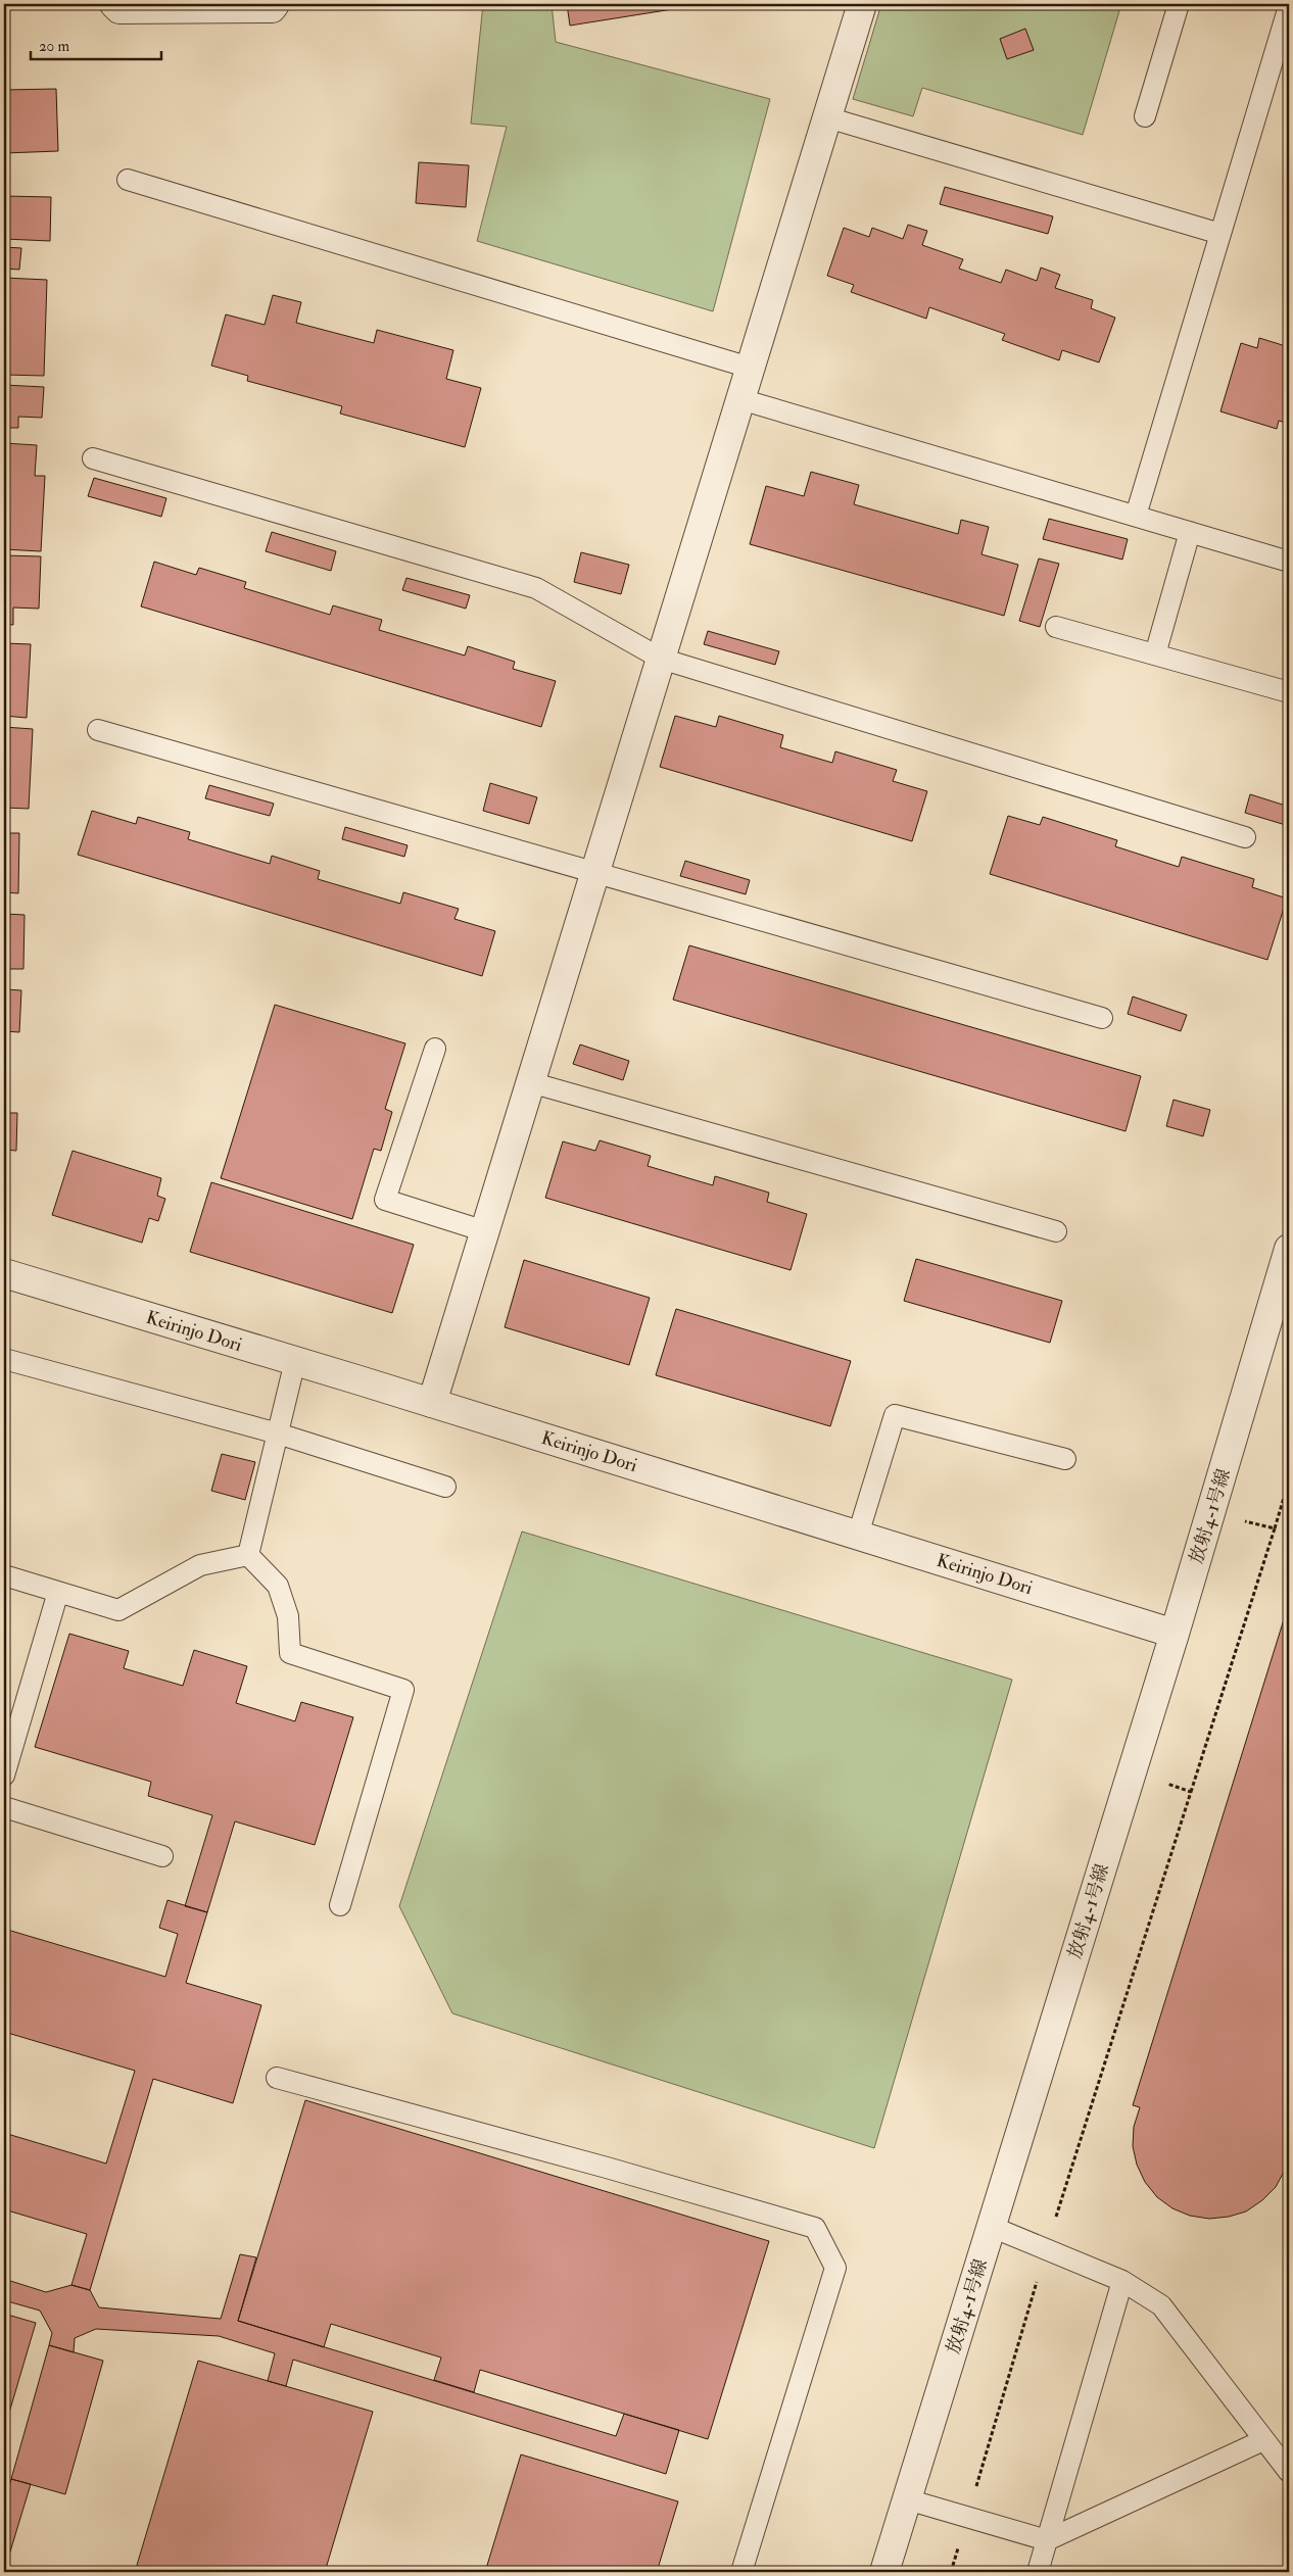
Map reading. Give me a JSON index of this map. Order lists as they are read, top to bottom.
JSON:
{
  "streets": {
    "street": ["Keirinjo Dori", "放射4-1号線"]
  },
  "crossings": [
    ["Keirinjo Dori", "放射4-1号線"]
  ],
  "scale_bar": "20 m"
}
